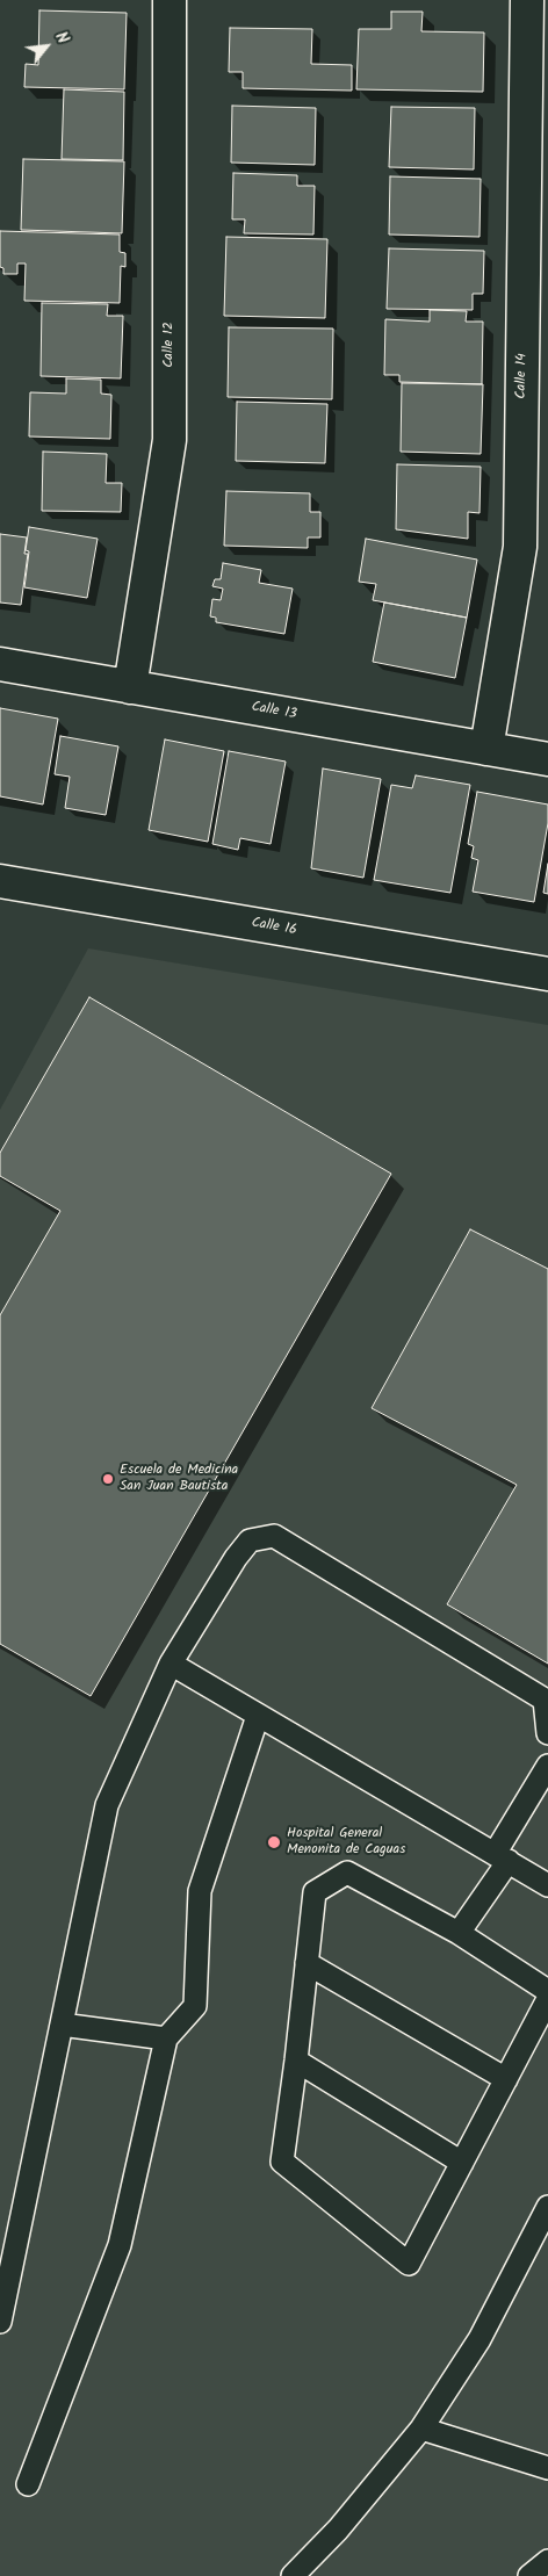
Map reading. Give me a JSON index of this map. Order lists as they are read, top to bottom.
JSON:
{
  "streets": {
    "street": [
      "Calle 12",
      "Calle 14",
      "Calle 13",
      "Calle 16"
    ]
  },
  "crossings": [
    ["Calle 12", "Calle 13"],
    ["Calle 14", "Calle 13"]
  ],
  "places": ["Escuela de Medicina San Juan Bautista", "Hospital General Menonita de Caguas"],
  "north": "top right"
}
